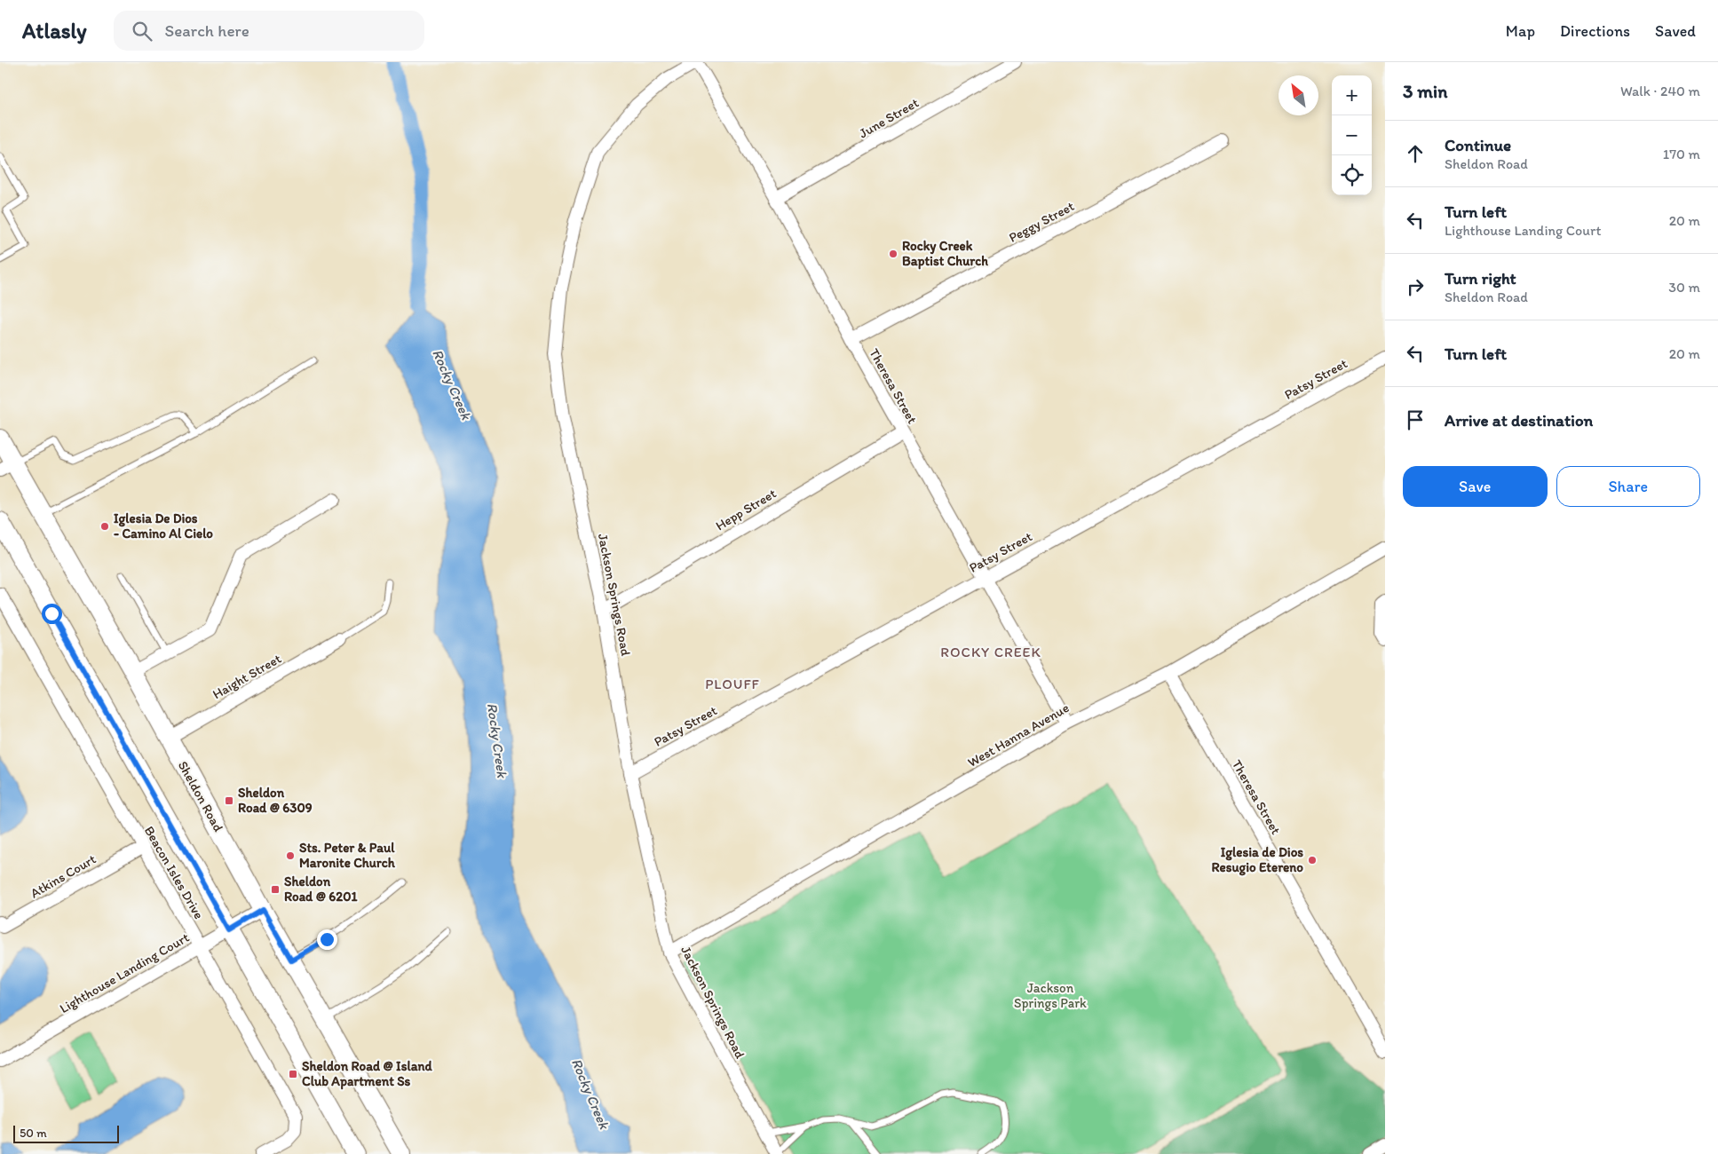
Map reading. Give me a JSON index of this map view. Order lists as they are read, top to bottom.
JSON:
{
  "streets": {
    "main road": ["Sheldon Road"],
    "street": [
      "June Street",
      "Peggy Street",
      "Patsy Street",
      "Theresa Street",
      "Hepp Street",
      "Jackson Springs Road",
      "Haight Street",
      "West Hanna Avenue",
      "Beacon Isles Drive",
      "Atkins Court",
      "Lighthouse Landing Court"
    ]
  },
  "crossings": [
    ["June Street", "Theresa Street"],
    ["Peggy Street", "Theresa Street"],
    ["Patsy Street", "Theresa Street"],
    ["Patsy Street", "Jackson Springs Road"],
    ["Theresa Street", "Hepp Street"],
    ["Theresa Street", "Jackson Springs Road"],
    ["Theresa Street", "West Hanna Avenue"],
    ["Hepp Street", "Jackson Springs Road"],
    ["Jackson Springs Road", "West Hanna Avenue"],
    ["Haight Street", "Sheldon Road"],
    ["Sheldon Road", "Lighthouse Landing Court"],
    ["Beacon Isles Drive", "Atkins Court"],
    ["Beacon Isles Drive", "Lighthouse Landing Court"]
  ],
  "districts": ["ROCKY CREEK", "PLOUFF"],
  "water": ["Rocky Creek"],
  "parks": ["Jackson Springs Park"],
  "places": {
    "other": [
      "Rocky Creek Baptist Church",
      "Iglesia De Dios - Camino Al Cielo",
      "Sts. Peter & Paul Maronite Church",
      "Iglesia de Dios Resugio Etereno"
    ],
    "transit": ["Sheldon Road @ 6309", "Sheldon Road @ 6201", "Sheldon Road @ Island Club Apartment Ss"]
  },
  "scale_bar": "50 m",
  "north": "top left",
  "page": {
    "header": "Atlasly",
    "search": "Search here",
    "nav": ["Map", "Directions", "Saved"],
    "heading": ["3 min", "Walk · 240 m"],
    "map_buttons": ["+", "−"],
    "list": [
      ["Continue", "Sheldon Road", "170 m"],
      ["Turn left", "Lighthouse Landing Court", "20 m"],
      ["Turn right", "Sheldon Road", "30 m"],
      ["Turn left", "20 m"],
      "Arrive at destination"
    ],
    "buttons": ["Save", "Share"],
    "scale": "50 m"
  }
}
